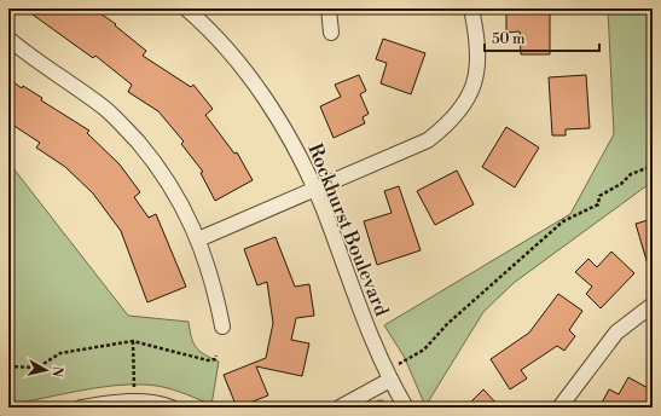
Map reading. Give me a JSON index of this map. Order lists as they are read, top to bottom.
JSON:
{
  "streets": {
    "street": ["Rockhurst Boulevard"]
  },
  "scale_bar": "50 m",
  "north": "right"
}
